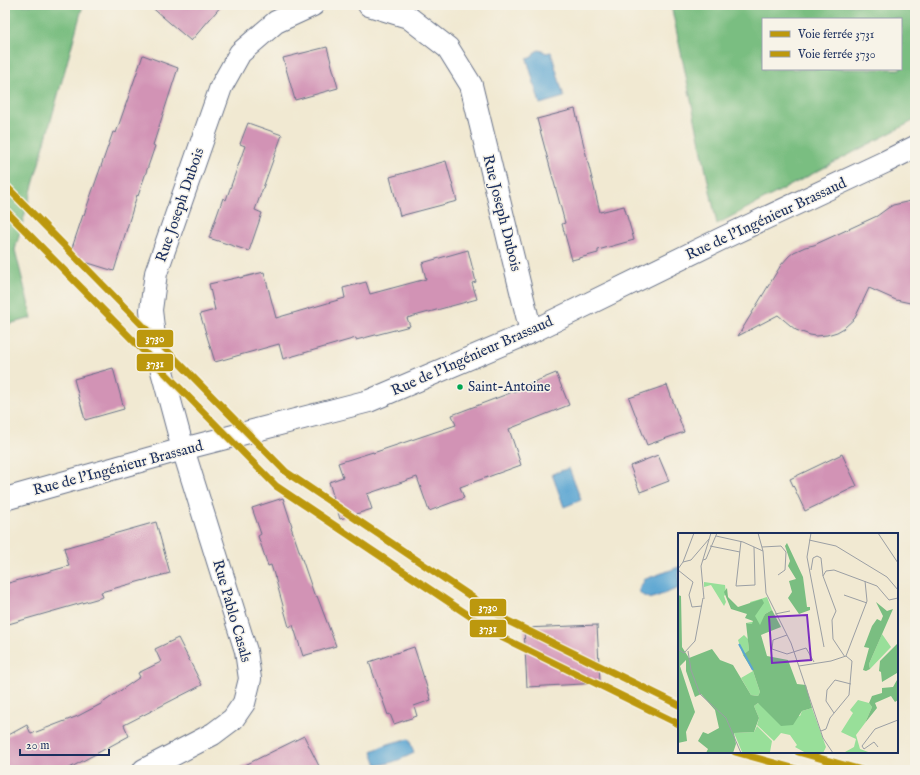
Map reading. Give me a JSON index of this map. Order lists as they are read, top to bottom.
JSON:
{
  "streets": {
    "street": ["Rue Joseph Dubois", "Rue de l'Ingénieur Brassaud", "Rue Pablo Casals"]
  },
  "crossings": [
    ["Rue Joseph Dubois", "Rue de l'Ingénieur Brassaud"],
    ["Rue Joseph Dubois", "Rue Pablo Casals"],
    ["Rue de l'Ingénieur Brassaud", "Rue Pablo Casals"]
  ],
  "places": ["Saint-Antoine"],
  "lines": ["rail line 3730", "rail line 3731"],
  "legend": ["Voie ferrée 3731", "Voie ferrée 3730"],
  "scale_bar": "20 m"
}
